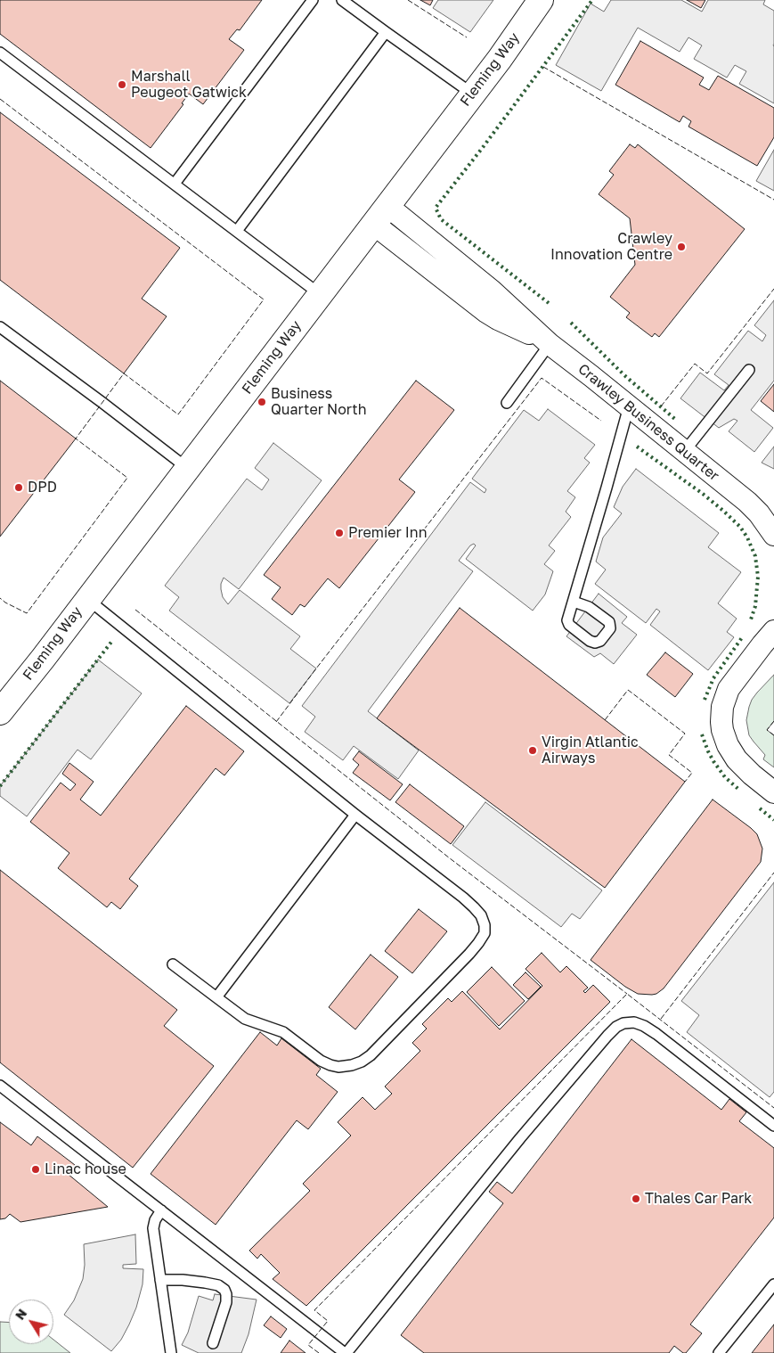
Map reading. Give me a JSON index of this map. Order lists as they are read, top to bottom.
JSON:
{
  "streets": {
    "street": ["Fleming Way", "Crawley Business Quarter"]
  },
  "crossings": [
    ["Fleming Way", "Crawley Business Quarter"]
  ],
  "places": [
    "Marshall Peugeot Gatwick",
    "Crawley Innovation Centre",
    "Business Quarter North",
    "DPD",
    "Premier Inn",
    "Virgin Atlantic Airways",
    "Linac house",
    "Thales Car Park"
  ],
  "north": "top left"
}
